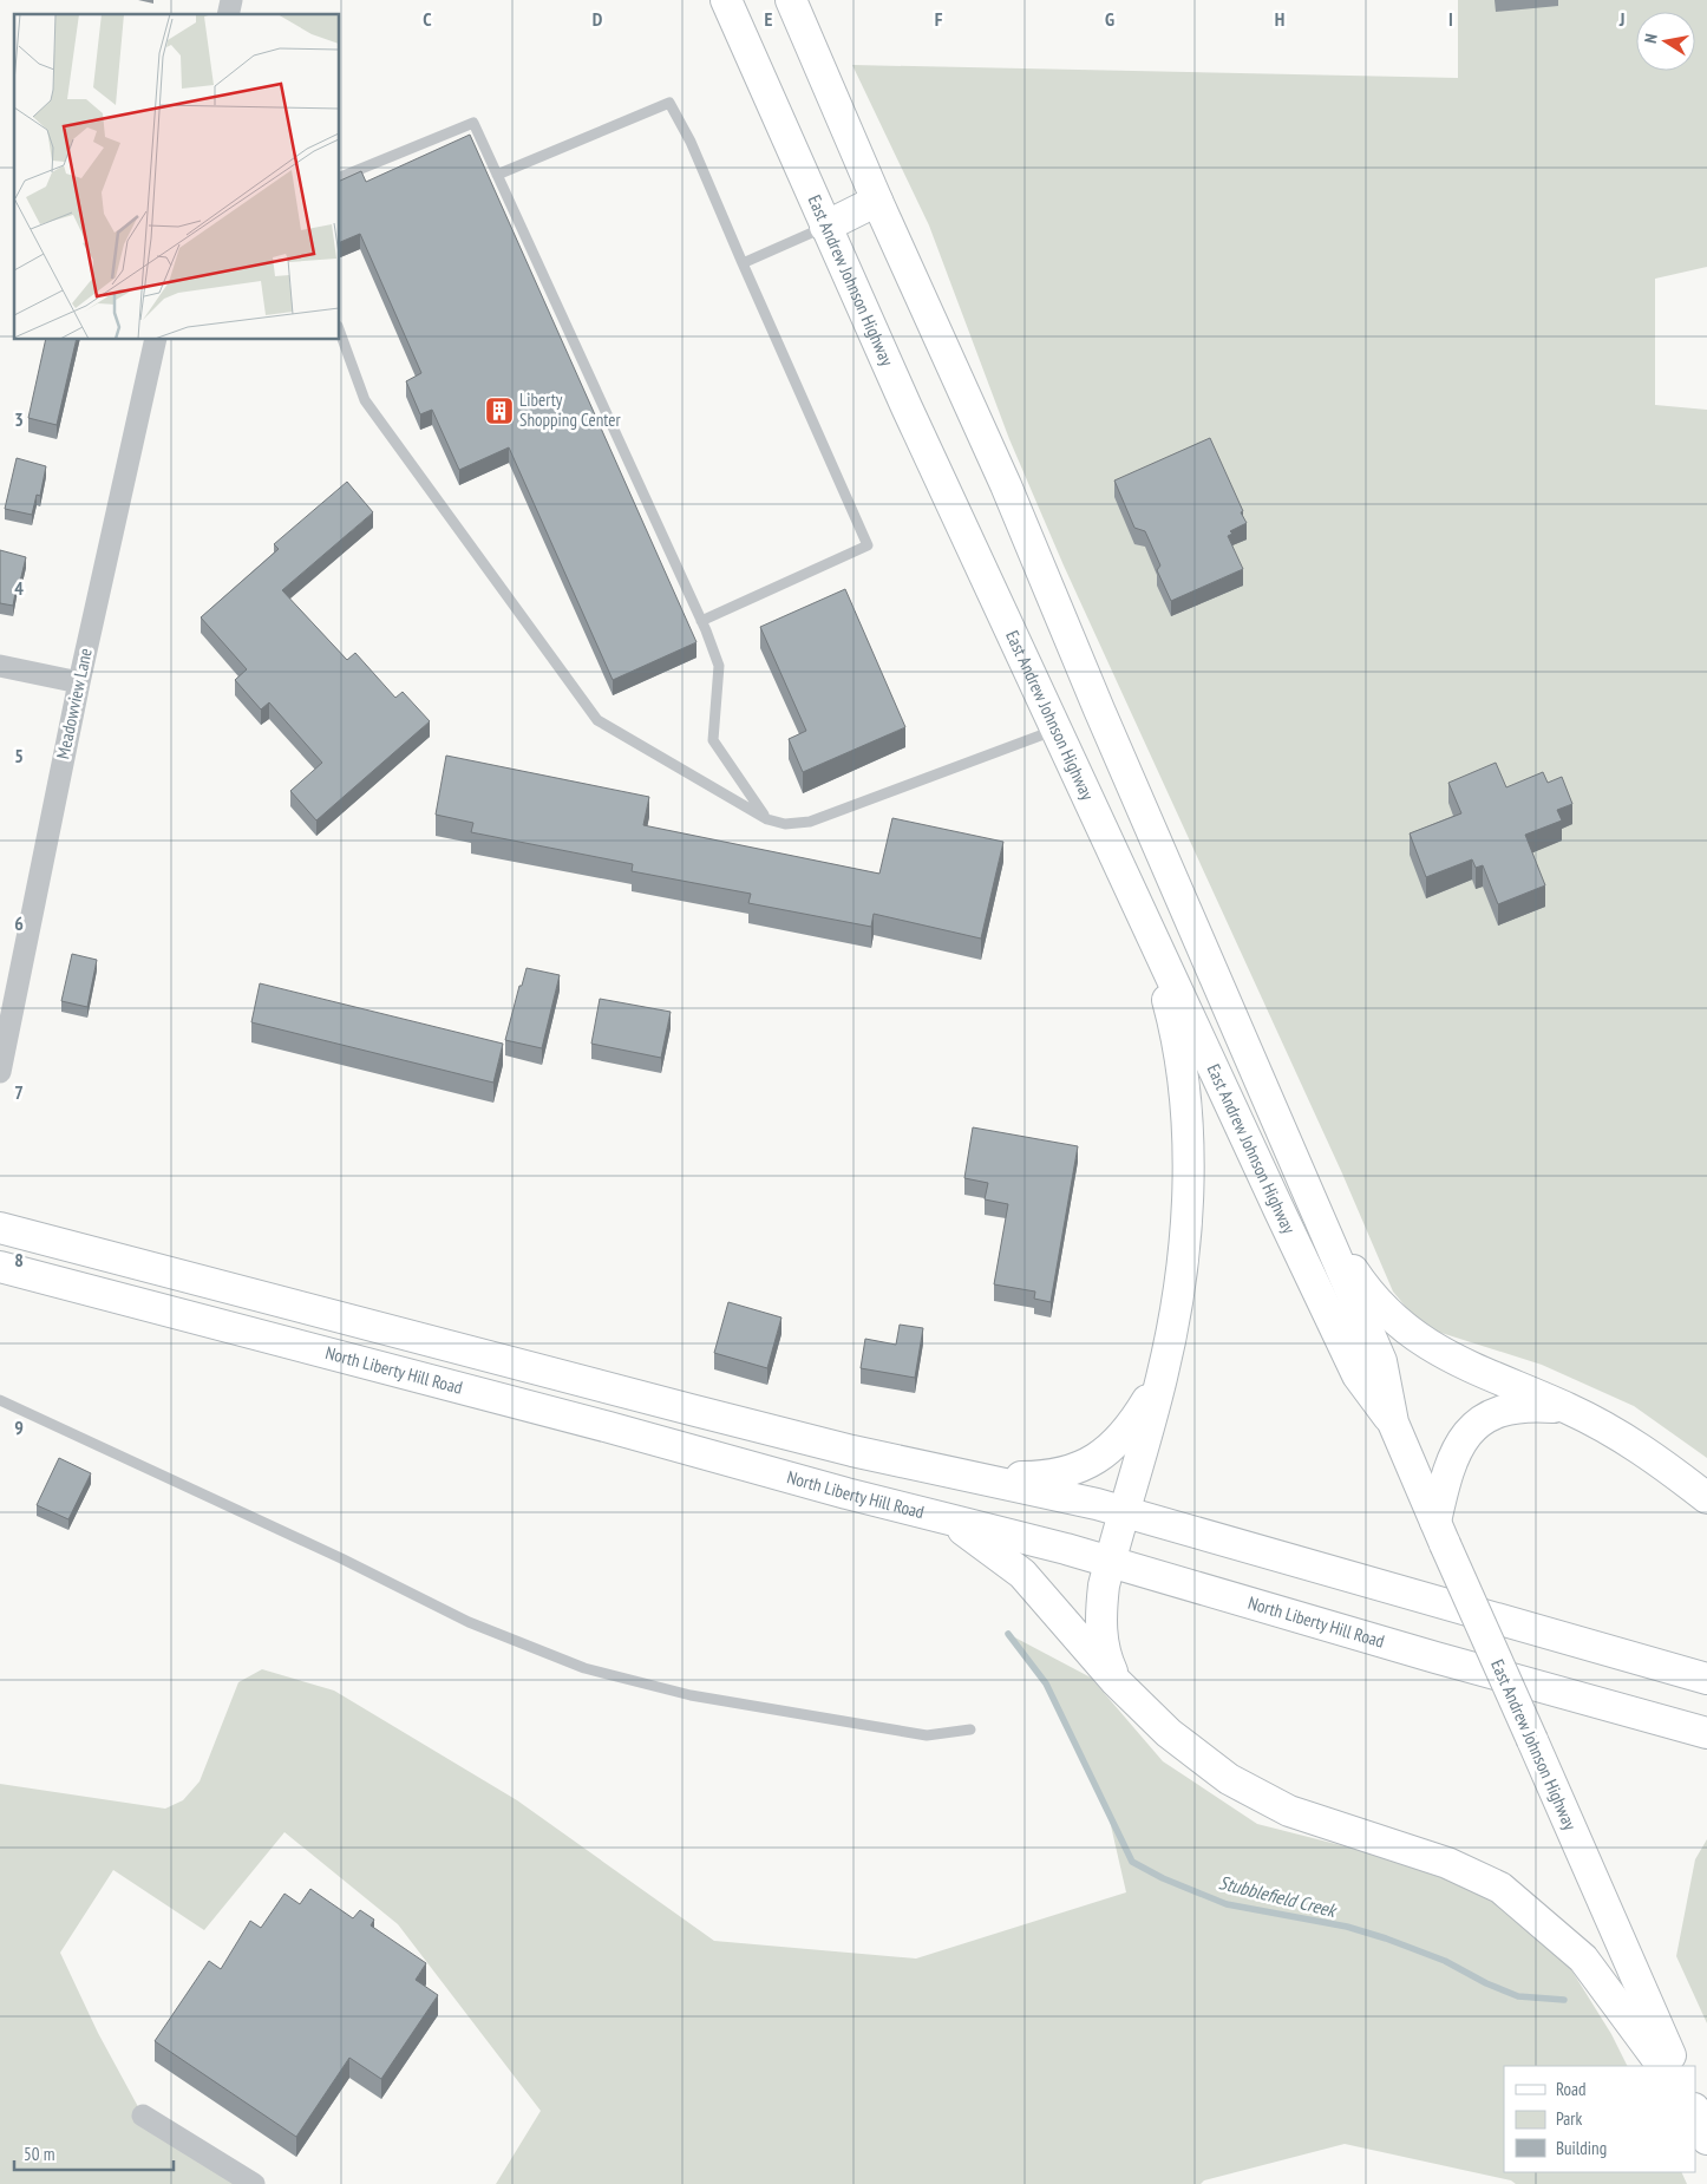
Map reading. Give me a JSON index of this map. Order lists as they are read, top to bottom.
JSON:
{
  "streets": {
    "main road": ["East Andrew Johnson Highway", "North Liberty Hill Road"],
    "street": ["Meadowview Lane"]
  },
  "water": ["Stubblefield Creek"],
  "places": {
    "building": ["Liberty Shopping Center"]
  },
  "legend": ["Road", "Park", "Building"],
  "scale_bar": "50 m",
  "north": "left",
  "grid": {
    "columns": [
      "C",
      "D",
      "E",
      "F",
      "G",
      "H",
      "I",
      "J"
    ],
    "rows": [
      "3",
      "4",
      "5",
      "6",
      "7",
      "8",
      "9"
    ]
  }
}
